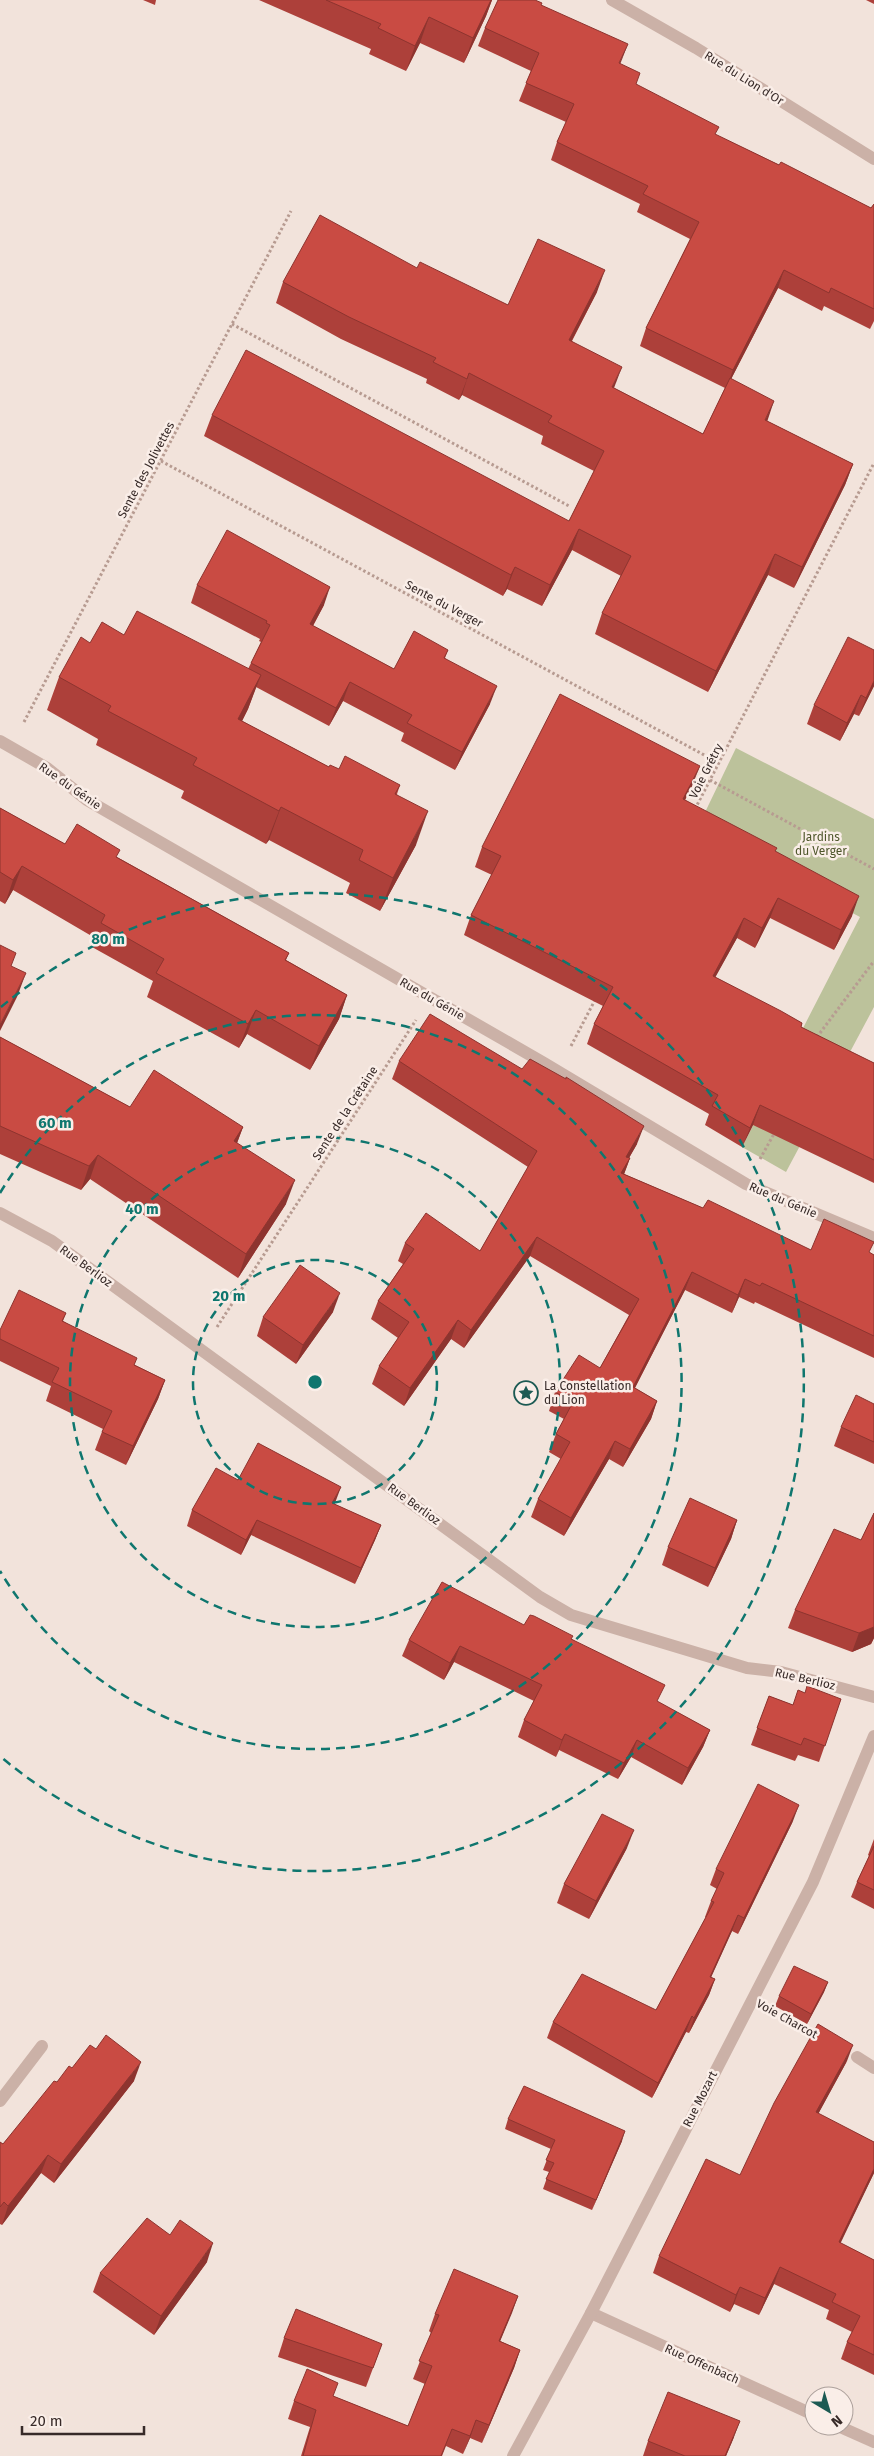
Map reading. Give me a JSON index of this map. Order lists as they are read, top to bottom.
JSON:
{
  "streets": {
    "street": [
      "Rue du Lion d'Or",
      "Rue du Génie",
      "Rue Berlioz",
      "Rue Mozart",
      "Rue Offenbach"
    ],
    "path": [
      "Sente des Jolivettes",
      "Sente du Verger",
      "Voie Grétry",
      "Sente de la Crétaine",
      "Voie Charcot"
    ]
  },
  "crossings": [
    ["Sente des Jolivettes", "Sente du Verger"],
    ["Sente du Verger", "Voie Grétry"],
    ["Sente de la Crétaine", "Rue Berlioz"],
    ["Voie Charcot", "Rue Mozart"],
    ["Rue Mozart", "Rue Offenbach"]
  ],
  "parks": ["Jardins du Verger"],
  "places": {
    "place": ["La Constellation du Lion"]
  },
  "scale_bar": "20 m",
  "north": "bottom right",
  "rings": [
    "80 m",
    "60 m",
    "40 m",
    "20 m"
  ]
}
